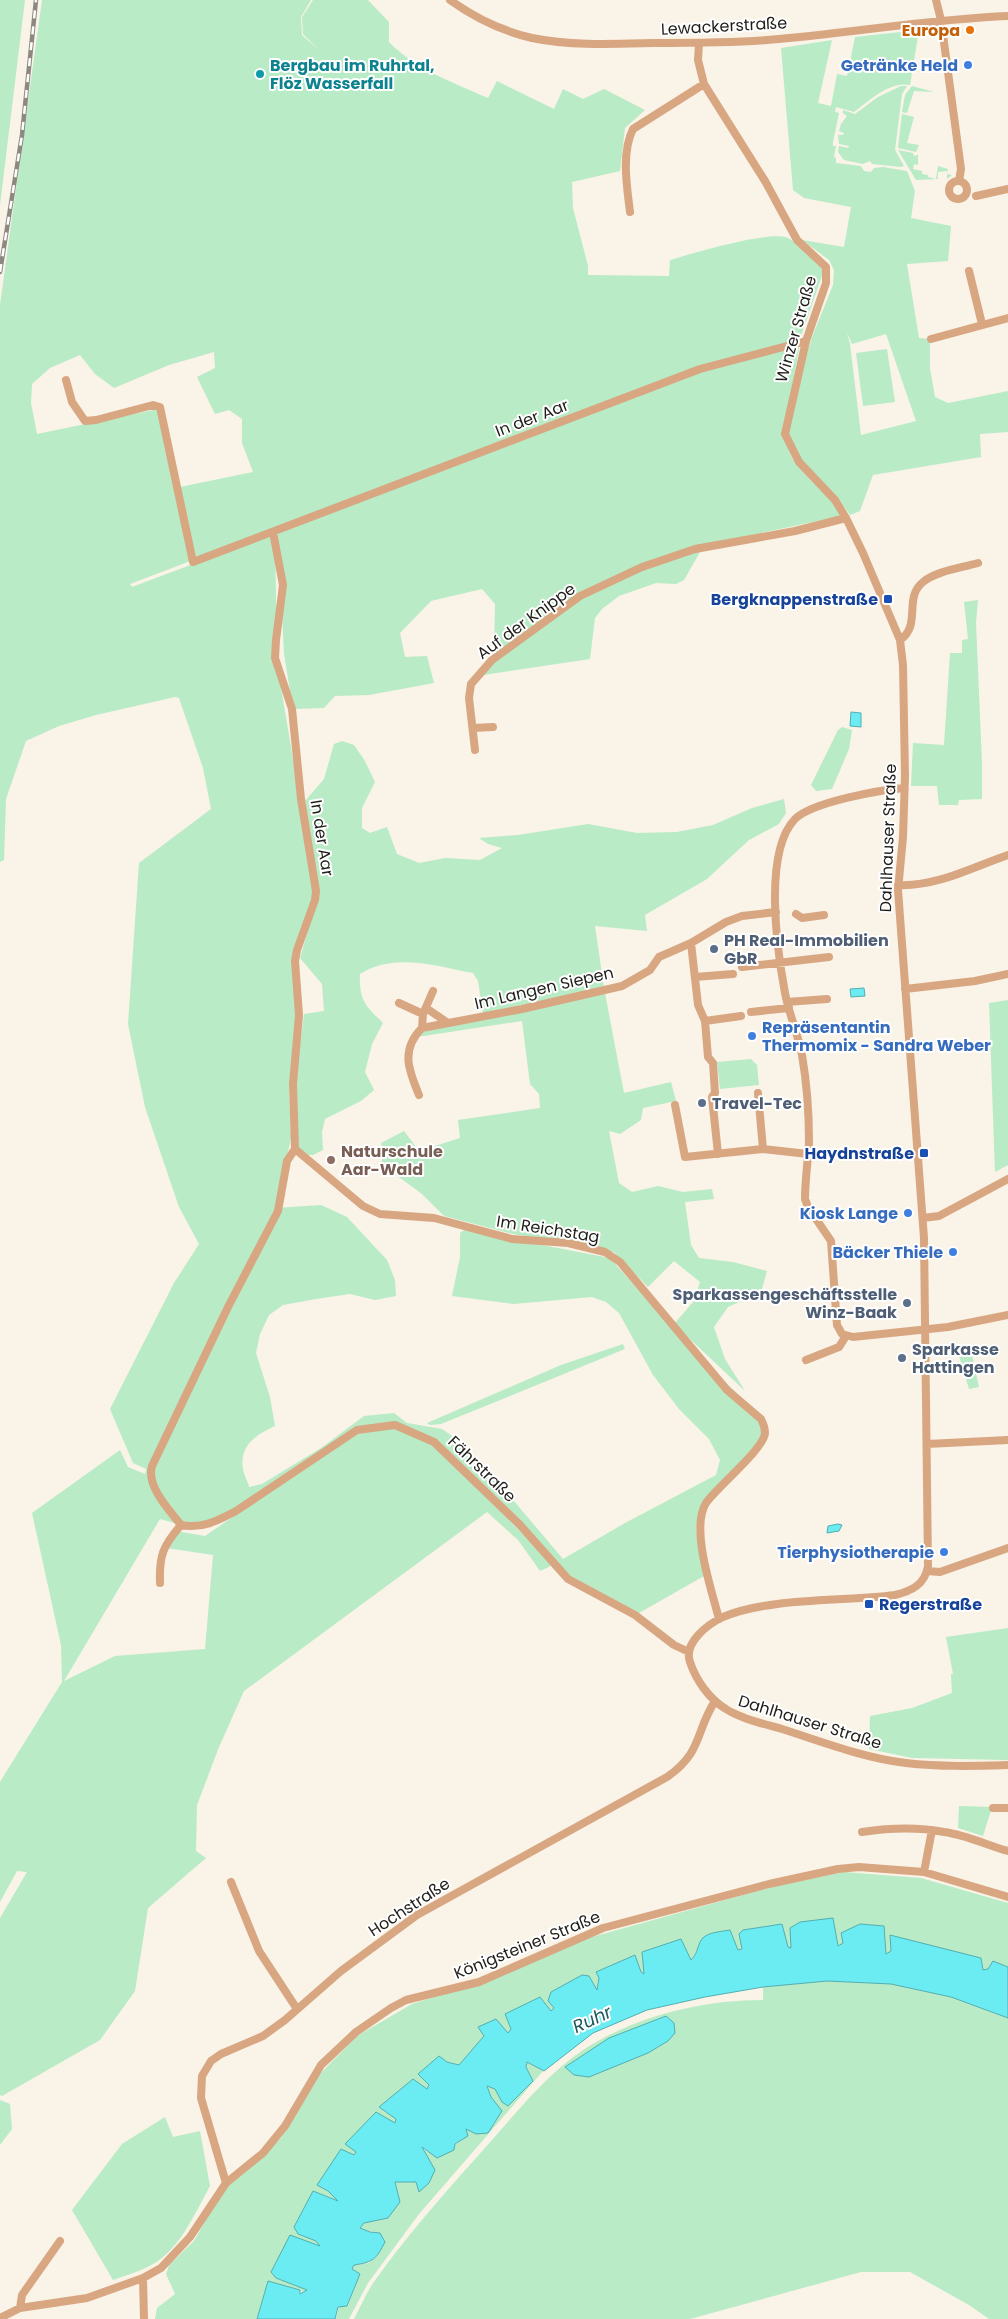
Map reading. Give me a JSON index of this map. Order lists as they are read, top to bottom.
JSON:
{
  "streets": {
    "street": [
      "Lewackerstraße",
      "Winzer Straße",
      "In der Aar",
      "Auf der Knippe",
      "Dahlhauser Straße",
      "Im Langen Siepen",
      "Im Reichstag",
      "Fährstraße",
      "Hochstraße",
      "Königsteiner Straße"
    ]
  },
  "crossings": [
    ["Lewackerstraße", "Winzer Straße"],
    ["Winzer Straße", "In der Aar"],
    ["Winzer Straße", "Dahlhauser Straße"],
    ["In der Aar", "Im Reichstag"],
    ["Auf der Knippe", "Dahlhauser Straße"],
    ["Dahlhauser Straße", "Fährstraße"],
    ["Dahlhauser Straße", "Hochstraße"],
    ["Hochstraße", "Königsteiner Straße"]
  ],
  "water": ["Ruhr"],
  "places": {
    "other": [
      "Europa",
      "Getränke Held",
      "Bergbau im Ruhrtal, Flöz Wasserfall",
      "PH Real-Immobilien GbR",
      "Repräsentantin Thermomix - Sandra Weber",
      "Travel-Tec",
      "Naturschule Aar-Wald",
      "Kiosk Lange",
      "Bäcker Thiele",
      "Sparkassengeschäftsstelle Winz-Baak",
      "Sparkasse Hattingen",
      "Tierphysiotherapie"
    ],
    "transit": ["Bergknappenstraße", "Haydnstraße", "Regerstraße"]
  }
}
